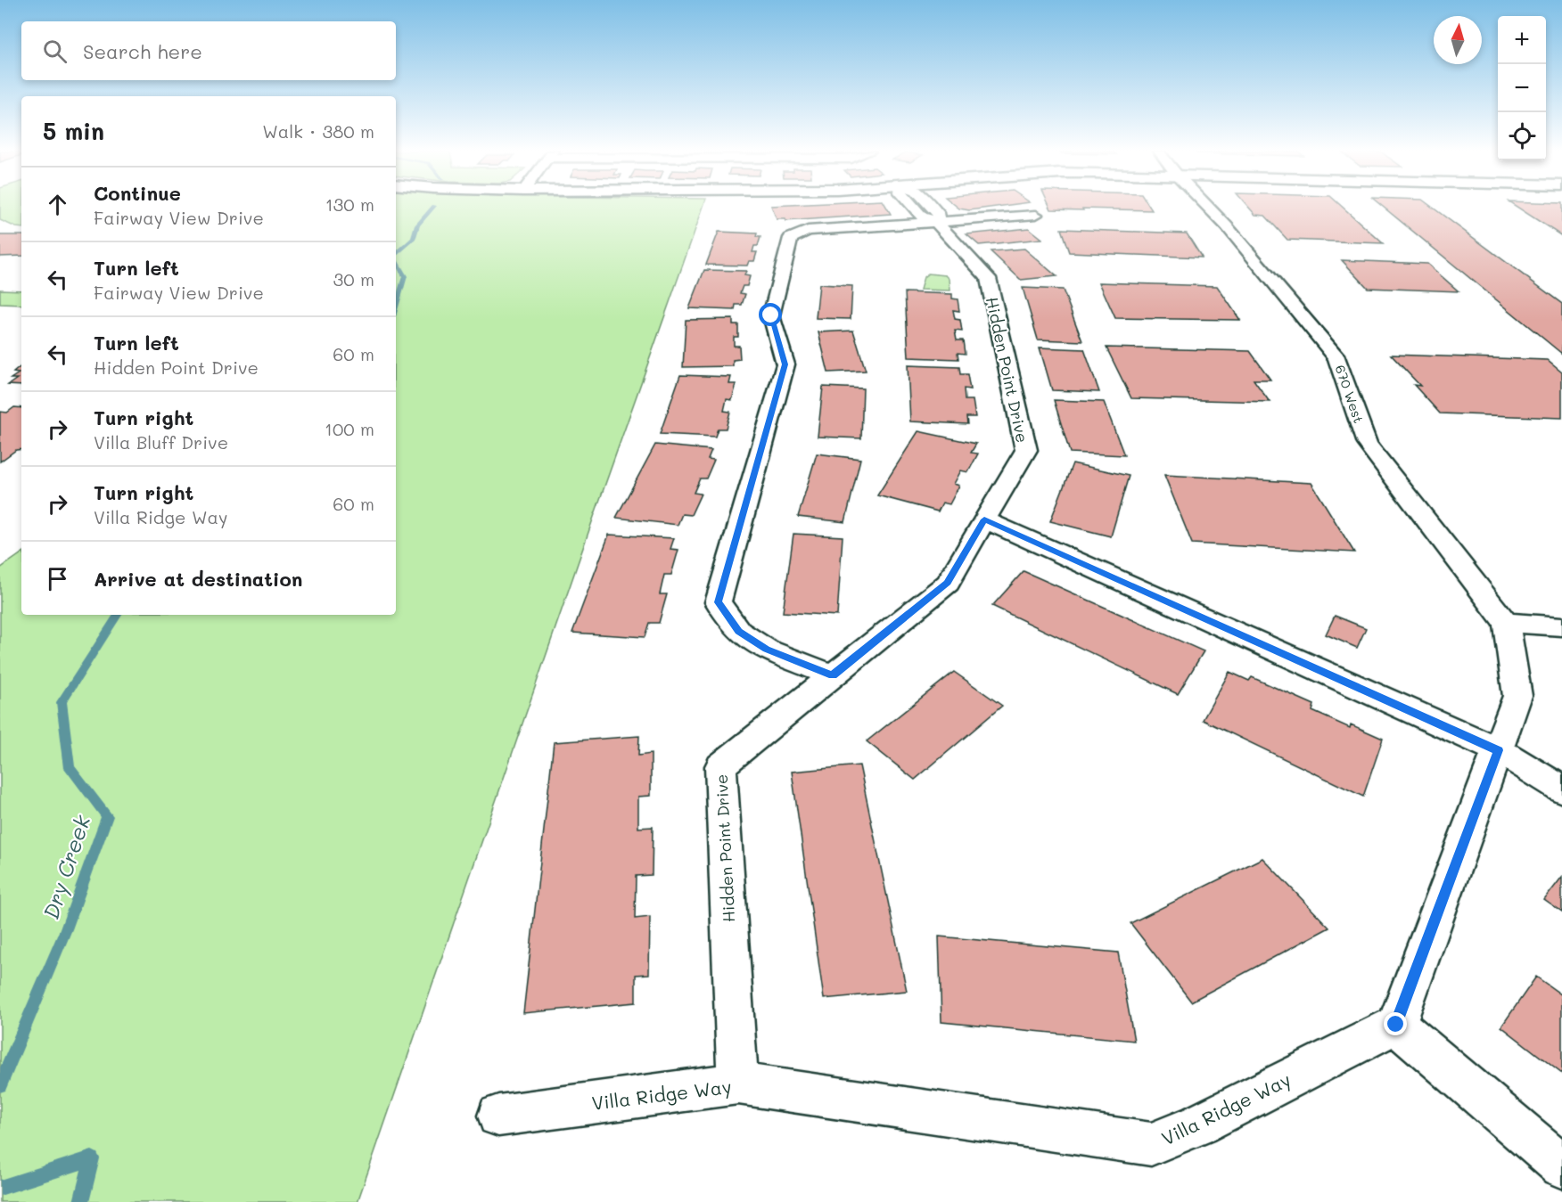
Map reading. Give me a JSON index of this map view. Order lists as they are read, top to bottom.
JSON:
{
  "streets": {
    "street": ["Hidden Point Drive", "670 West", "Villa Ridge Way"]
  },
  "crossings": [
    ["Hidden Point Drive", "Villa Ridge Way"]
  ],
  "water": ["Dry Creek"],
  "north": "top",
  "page": {
    "map_buttons": ["+", "−"],
    "search": "Search here",
    "heading": ["5 min", "Walk · 380 m"],
    "list": [
      ["Continue", "Fairway View Drive", "130 m"],
      ["Turn left", "Fairway View Drive", "30 m"],
      ["Turn left", "Hidden Point Drive", "60 m"],
      ["Turn right", "Villa Bluff Drive", "100 m"],
      ["Turn right", "Villa Ridge Way", "60 m"],
      "Arrive at destination"
    ]
  }
}
